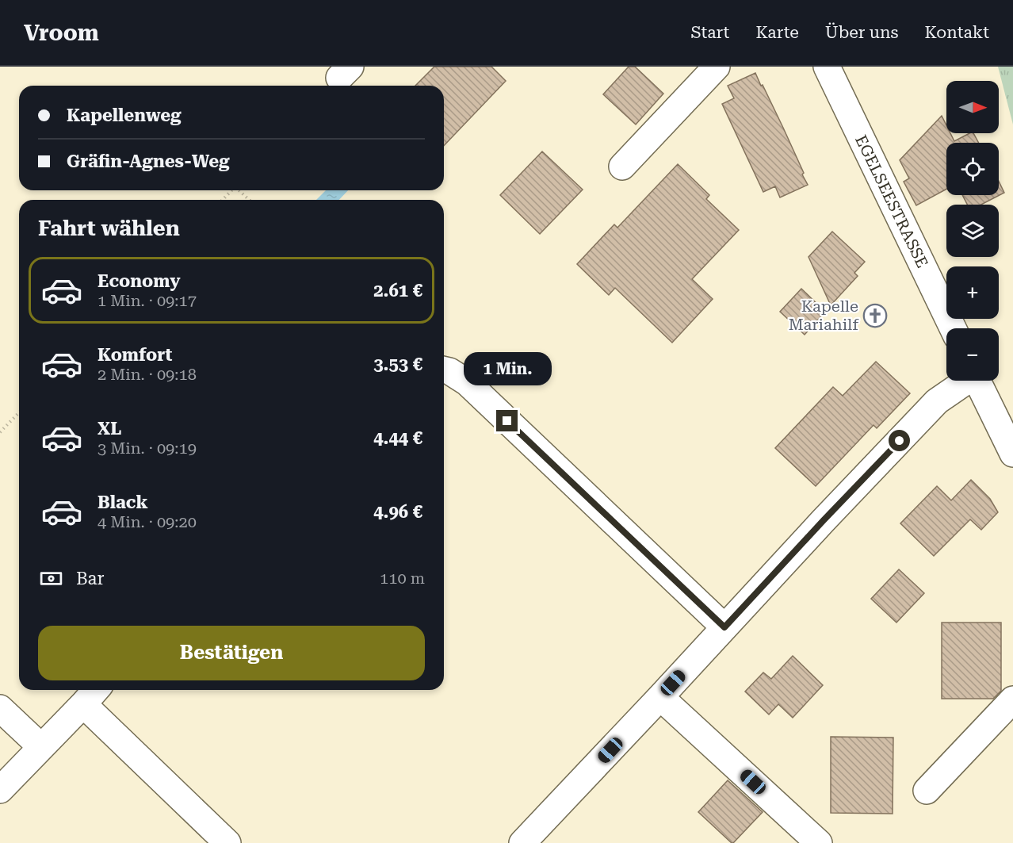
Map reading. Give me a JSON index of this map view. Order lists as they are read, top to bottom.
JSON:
{
  "streets": {
    "street": ["EGELSEESTRASSE"]
  },
  "places": {
    "church": ["Kapelle Mariahilf"]
  },
  "north": "right",
  "page": {
    "header": "Vroom",
    "nav": [
      "Start",
      "Karte",
      "Über uns",
      "Kontakt"
    ],
    "map_buttons": ["+", "−"],
    "banner": ["Kapellenweg", "Gräfin-Agnes-Weg"],
    "heading": "Fahrt wählen",
    "list": [
      {
        "name": "Economy",
        "note": "1 Min. · 09:17",
        "value": "2.61 €"
      },
      {
        "name": "Komfort",
        "note": "2 Min. · 09:18",
        "value": "3.53 €"
      },
      {
        "name": "XL",
        "note": "3 Min. · 09:19",
        "value": "4.44 €"
      },
      {
        "name": "Black",
        "note": "4 Min. · 09:20",
        "value": "4.96 €"
      }
    ],
    "bubble": "1 Min.",
    "pay": ["Bar", "110 m"],
    "buttons": "Bestätigen"
  }
}
